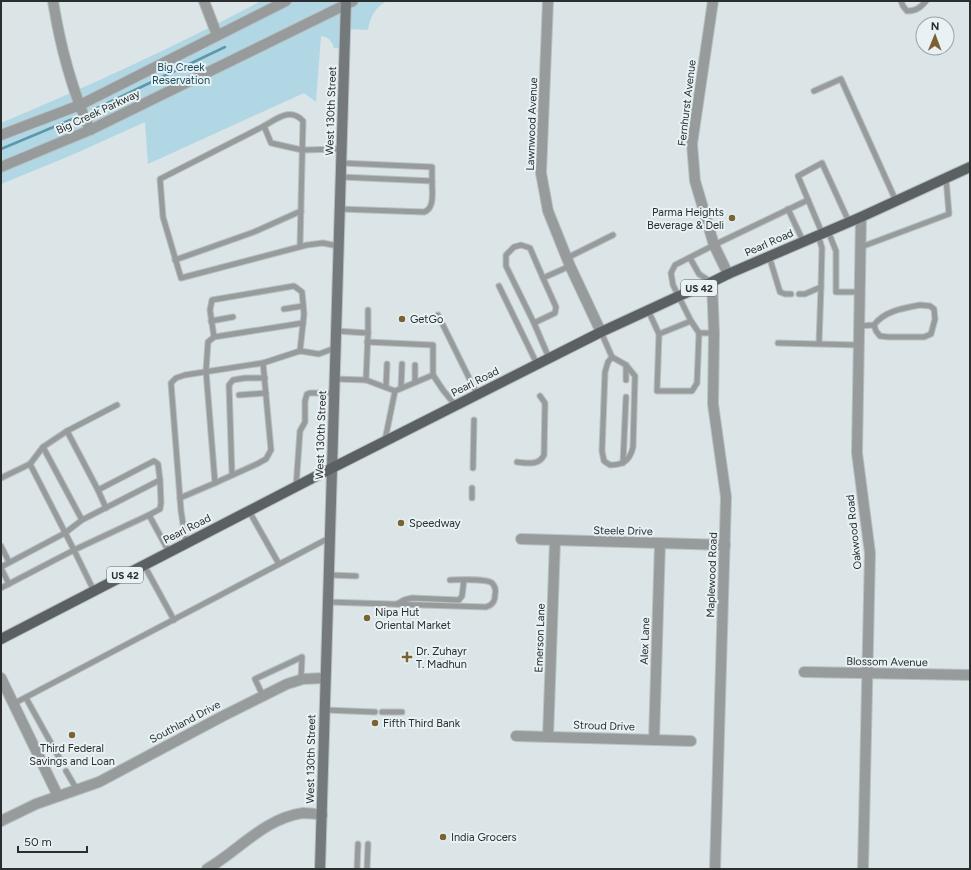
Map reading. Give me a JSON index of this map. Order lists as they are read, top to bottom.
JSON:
{
  "streets": {
    "main road": ["West 130th Street", "Pearl Road", "US 42"],
    "street": [
      "Fernhurst Avenue",
      "Big Creek Parkway",
      "Lawnwood Avenue",
      "Steele Drive",
      "Oakwood Road",
      "Maplewood Road",
      "Emerson Lane",
      "Alex Lane",
      "Blossom Avenue",
      "Southland Drive",
      "Stroud Drive"
    ]
  },
  "crossings": [
    ["Fernhurst Avenue", "Pearl Road"],
    ["West 130th Street", "Big Creek Parkway"],
    ["West 130th Street", "Pearl Road"],
    ["West 130th Street", "Southland Drive"],
    ["Lawnwood Avenue", "Pearl Road"],
    ["Pearl Road", "Oakwood Road"],
    ["Pearl Road", "Maplewood Road"],
    ["Steele Drive", "Maplewood Road"],
    ["Steele Drive", "Emerson Lane"],
    ["Steele Drive", "Alex Lane"],
    ["Oakwood Road", "Blossom Avenue"],
    ["Emerson Lane", "Stroud Drive"],
    ["Alex Lane", "Stroud Drive"]
  ],
  "parks": ["Big Creek Reservation"],
  "places": {
    "other": [
      "Parma Heights Beverage & Deli",
      "GetGo",
      "Speedway",
      "Nipa Hut Oriental Market",
      "Fifth Third Bank",
      "Third Federal Savings and Loan",
      "India Grocers"
    ],
    "health": ["Dr. Zuhayr T. Madhun"]
  },
  "scale_bar": "50 m",
  "north": "top"
}
